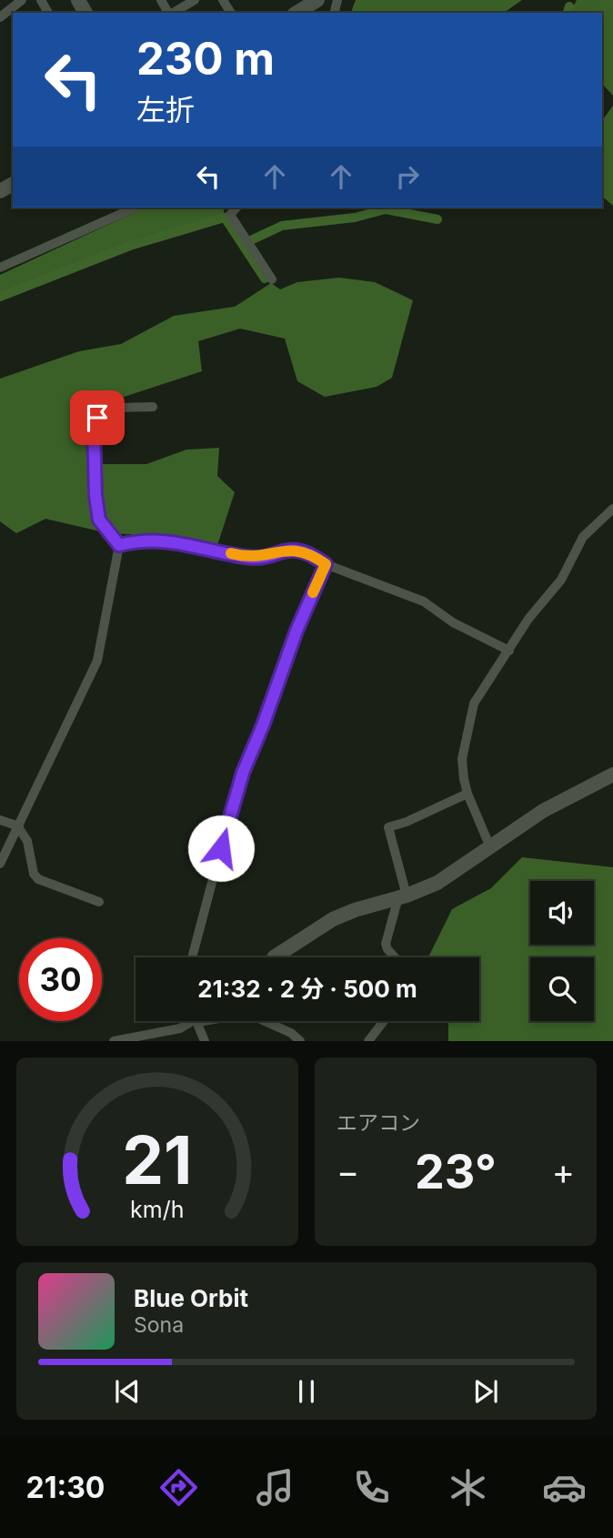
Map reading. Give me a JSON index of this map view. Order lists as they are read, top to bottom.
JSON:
{
  "page": {
    "turn": ["230 m", "左折"],
    "limit": "30",
    "trip": "21:32 · 2 分 · 500 m",
    "tile": "エアコン",
    "heat": ["−", "23°", "+"],
    "song": ["Blue Orbit", "Sona"],
    "tabs": "21:30",
    "gauge": ["21", "km/h"]
  }
}
